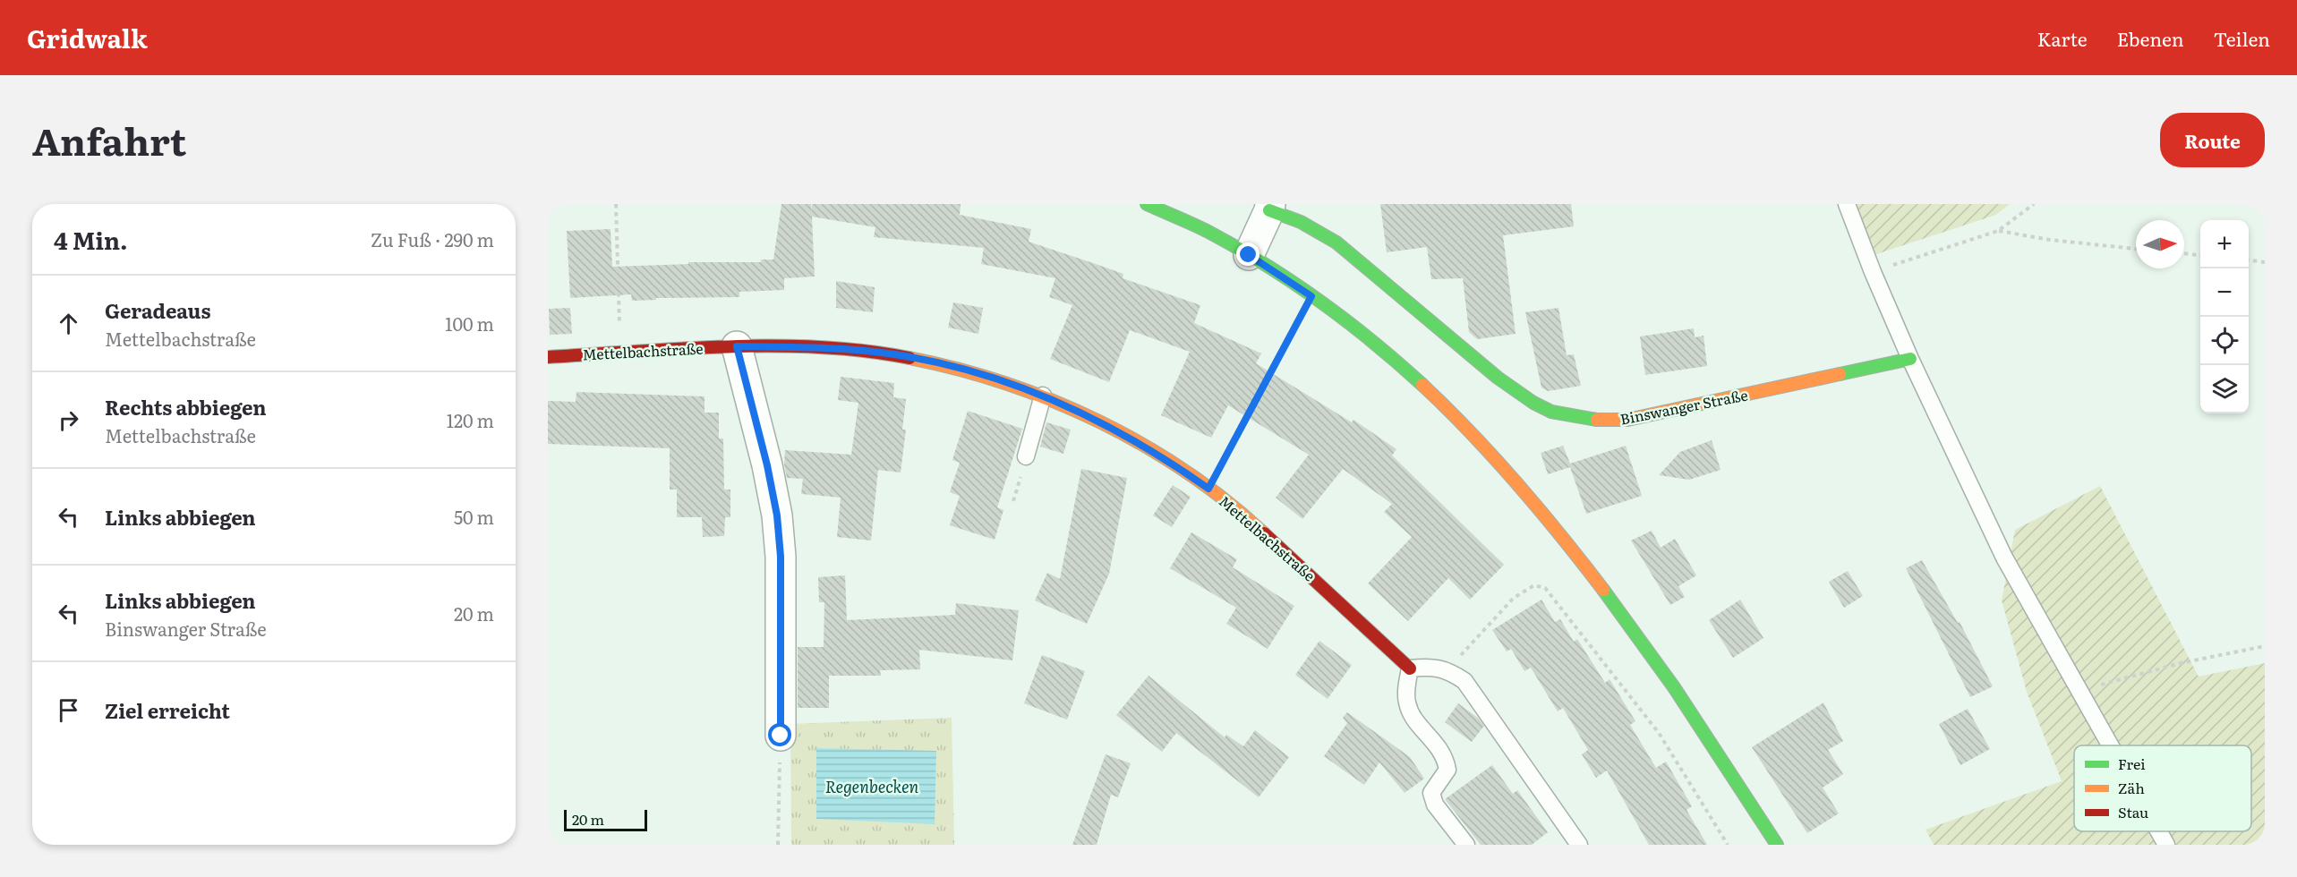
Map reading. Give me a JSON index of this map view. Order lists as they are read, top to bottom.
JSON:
{
  "streets": {
    "street": ["Mettelbachstraße", "Binswanger Straße"]
  },
  "water": ["Regenbecken"],
  "legend": ["Frei", "Zäh", "Stau"],
  "scale_bar": "20 m",
  "north": "right",
  "page": {
    "header": "Gridwalk",
    "nav": ["Karte", "Ebenen", "Teilen"],
    "title": "Anfahrt",
    "buttons": "Route",
    "heading": ["4 Min.", "Zu Fuß · 290 m"],
    "map_buttons": ["+", "−"],
    "list": [
      ["Geradeaus", "Mettelbachstraße", "100 m"],
      ["Rechts abbiegen", "Mettelbachstraße", "120 m"],
      ["Links abbiegen", "50 m"],
      ["Links abbiegen", "Binswanger Straße", "20 m"],
      "Ziel erreicht"
    ],
    "scale": "20 m"
  }
}
